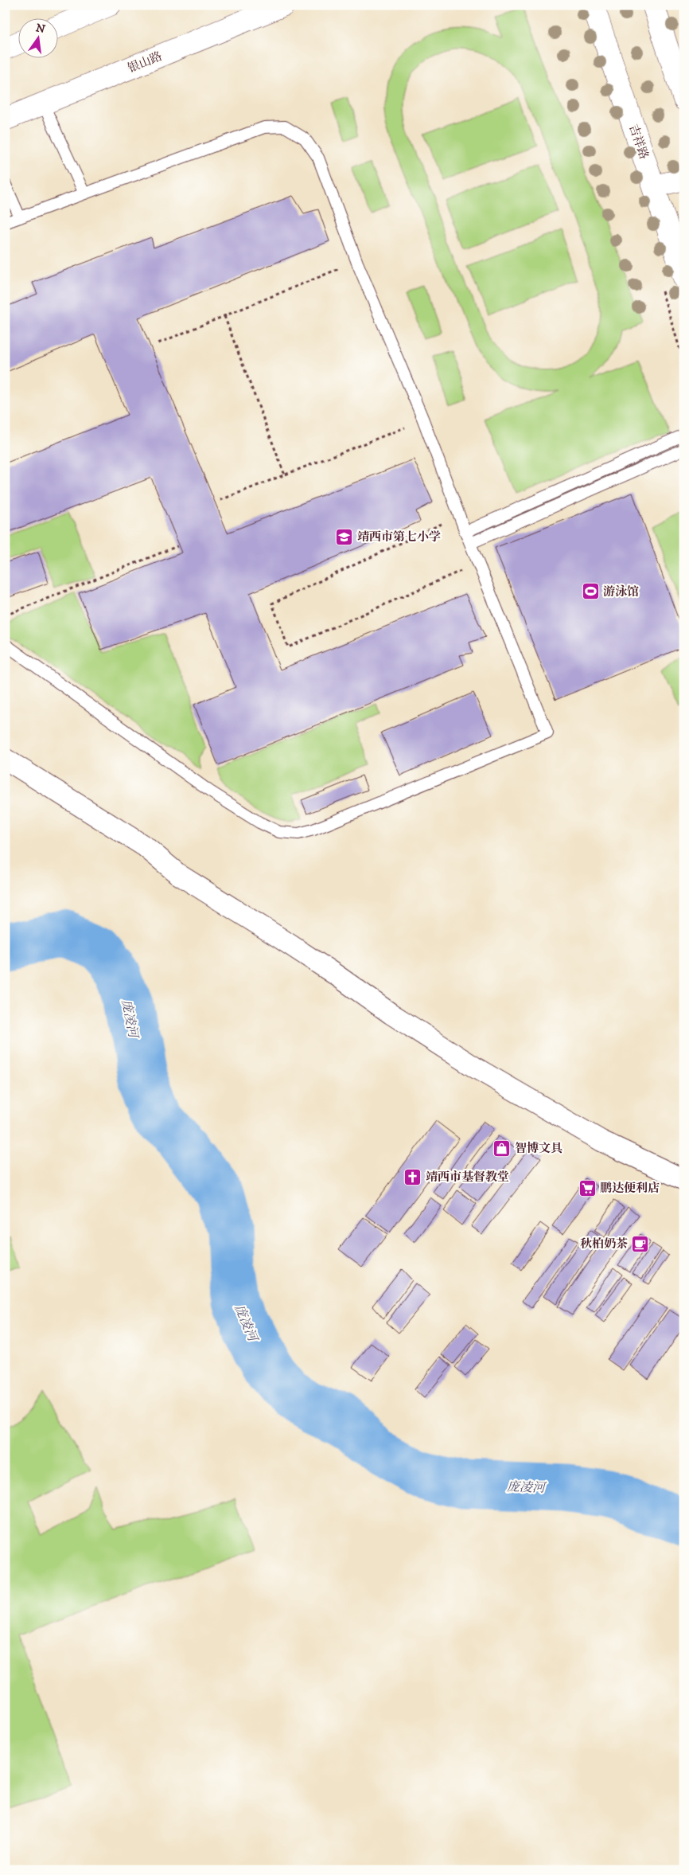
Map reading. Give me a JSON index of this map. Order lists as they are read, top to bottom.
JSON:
{
  "streets": {
    "main road": ["银山路", "吉祥路"]
  },
  "water": ["庞凌河"],
  "places": {
    "school or university": ["靖西市第七小学"],
    "sports": ["游泳馆"],
    "shop": ["智博文具"],
    "church": ["靖西市基督教堂"],
    "supermarket": ["鹏达便利店"],
    "cafe": ["秋柏奶茶"]
  },
  "north": "top"
}
